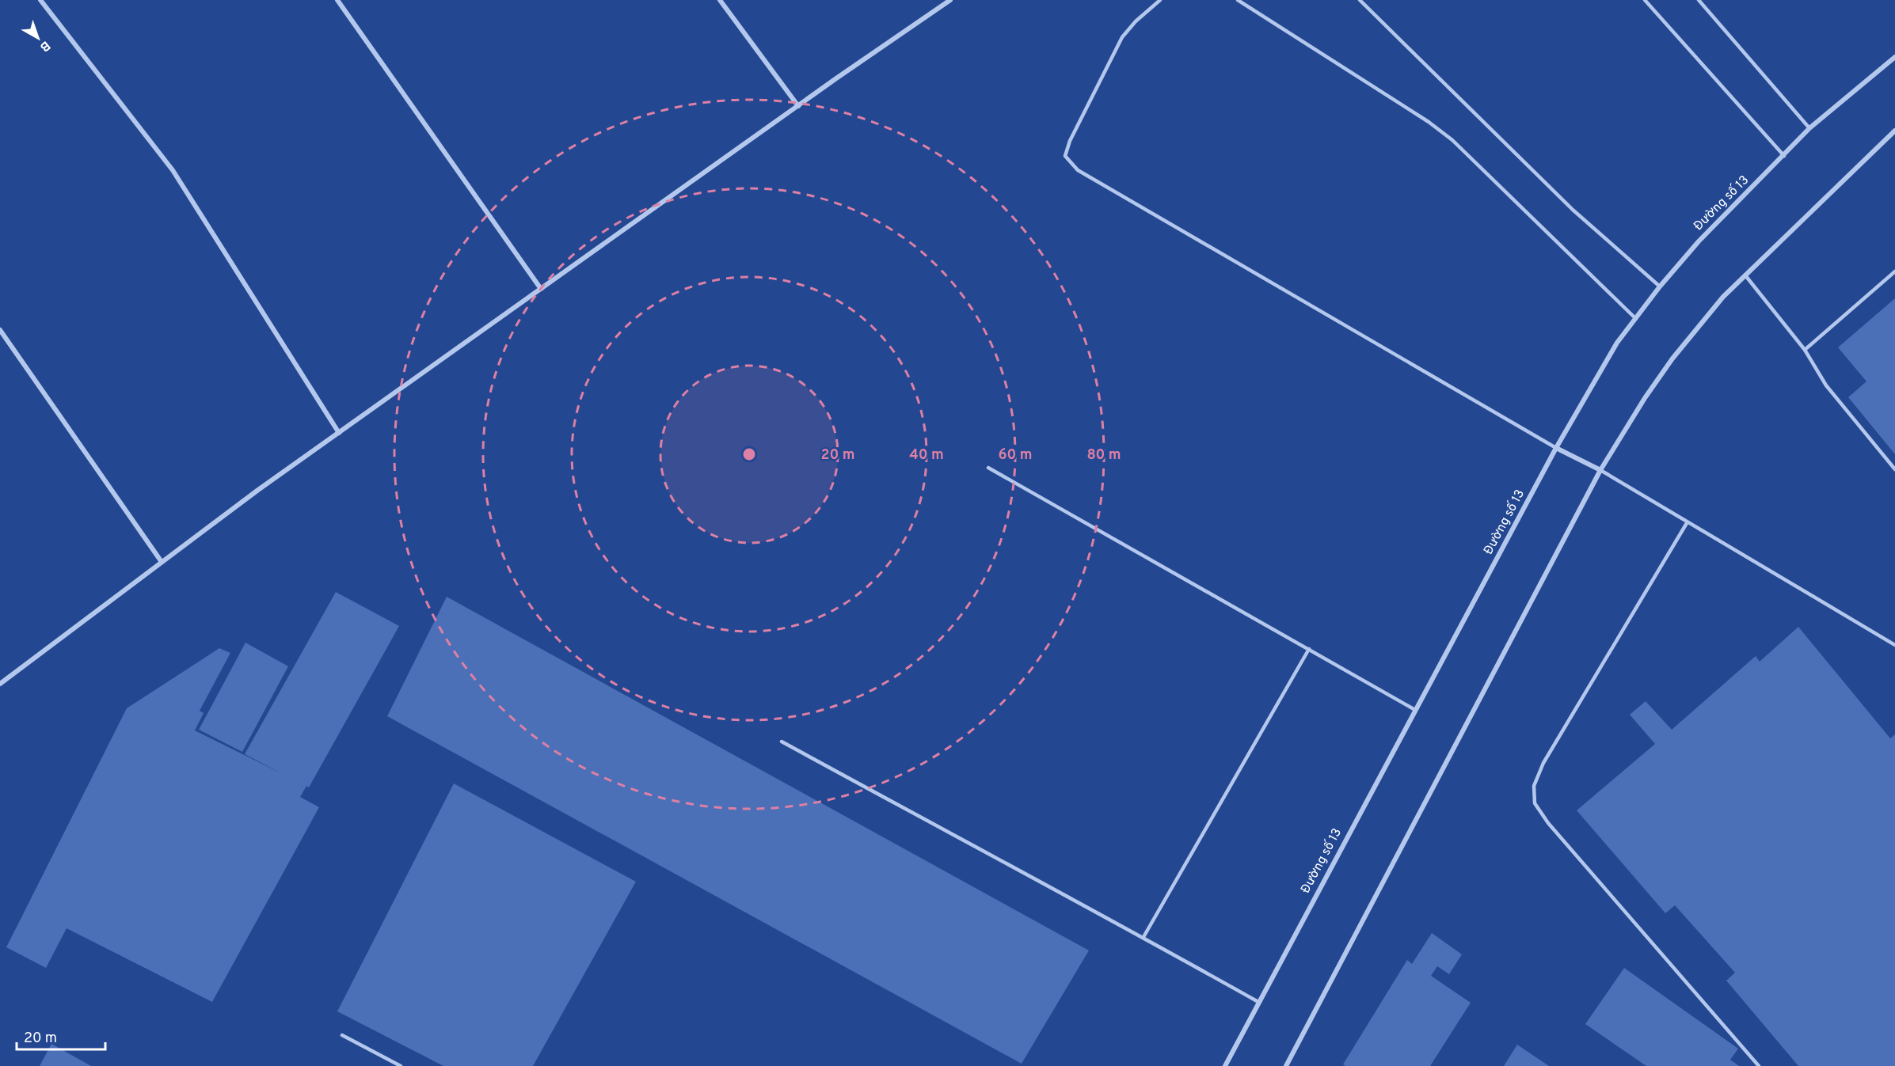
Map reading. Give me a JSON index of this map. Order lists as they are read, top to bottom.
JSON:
{
  "streets": {
    "street": ["Đường số 13"]
  },
  "scale_bar": "20 m",
  "north": "bottom right",
  "rings": [
    "20 m",
    "40 m",
    "60 m",
    "80 m"
  ]
}
